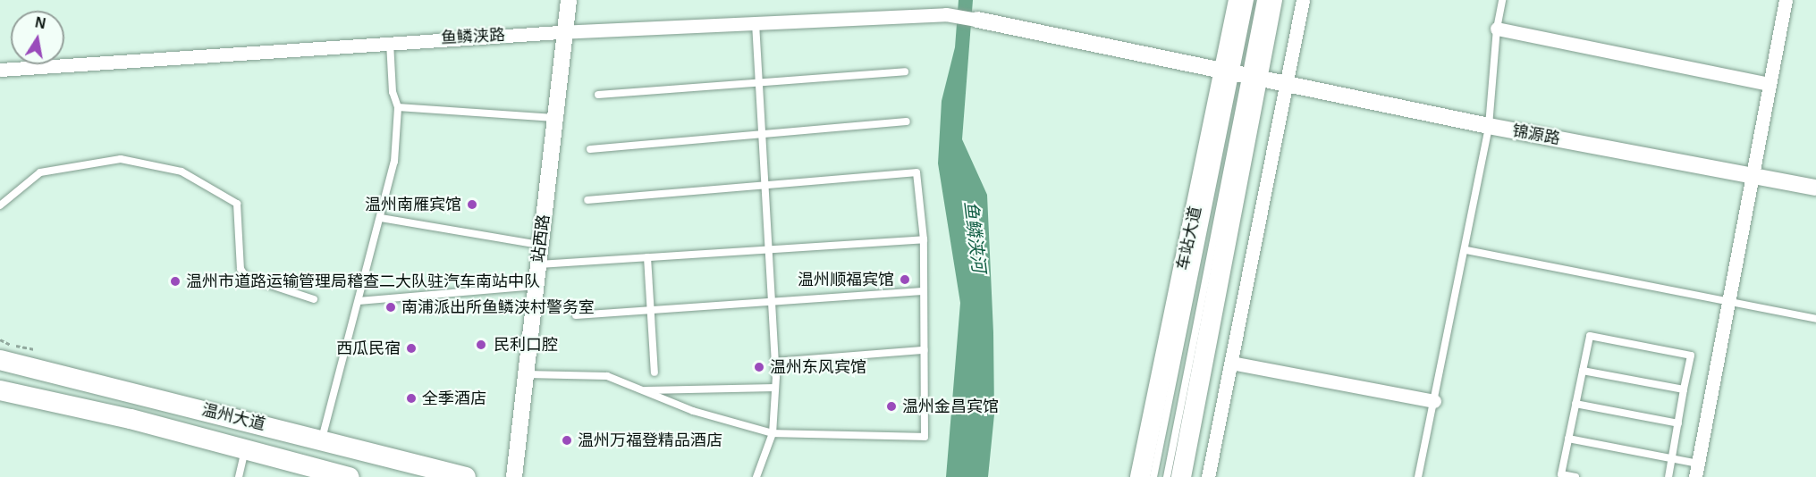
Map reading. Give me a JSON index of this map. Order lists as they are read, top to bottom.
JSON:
{
  "streets": {
    "main road": ["车站大道", "温州大道"],
    "street": ["鱼鳞浃路", "锦源路", "站西路"]
  },
  "crossings": [
    ["鱼鳞浃路", "锦源路"],
    ["鱼鳞浃路", "站西路"],
    ["锦源路", "车站大道"]
  ],
  "water": ["鱼鳞浃河"],
  "places": [
    "温州南雁宾馆",
    "温州顺福宾馆",
    "温州市道路运输管理局稽查二大队驻汽车南站中队",
    "南浦派出所鱼鳞浃村警务室",
    "民利口腔",
    "西瓜民宿",
    "温州东风宾馆",
    "全季酒店",
    "温州金昌宾馆",
    "温州万福登精品酒店"
  ],
  "north": "top"
}
